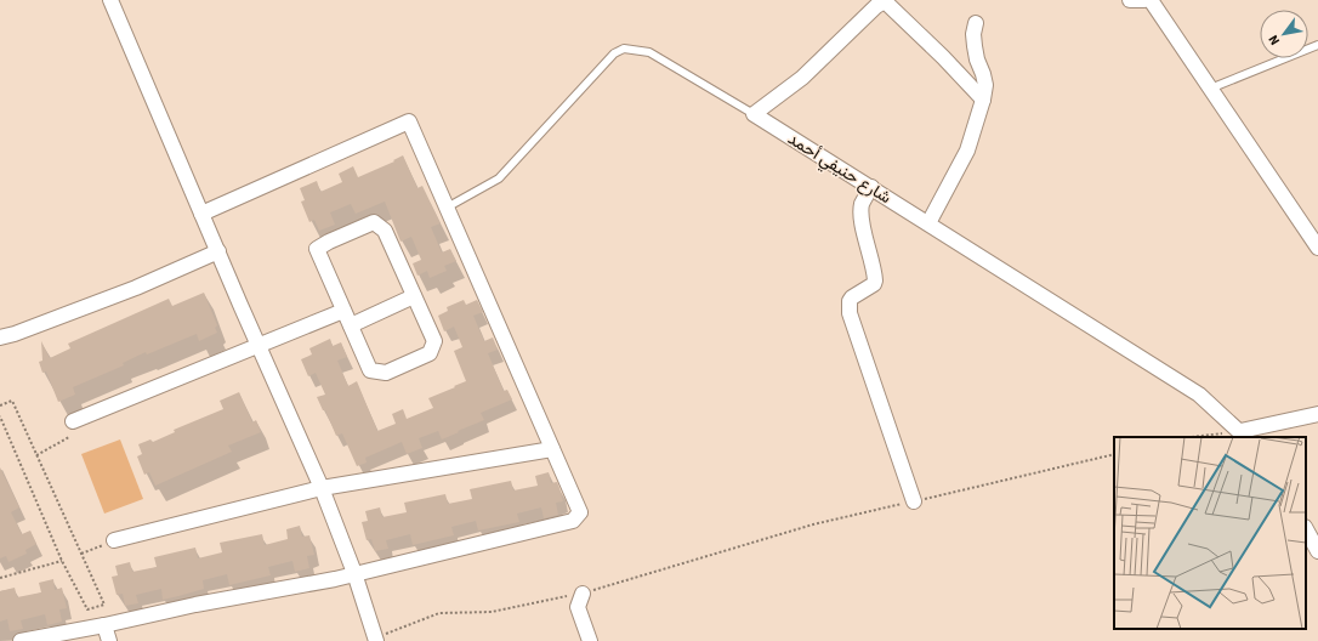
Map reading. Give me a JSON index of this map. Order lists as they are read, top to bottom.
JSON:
{
  "streets": {
    "street": ["شارع حنيفي أحمد"]
  },
  "north": "bottom left"
}
